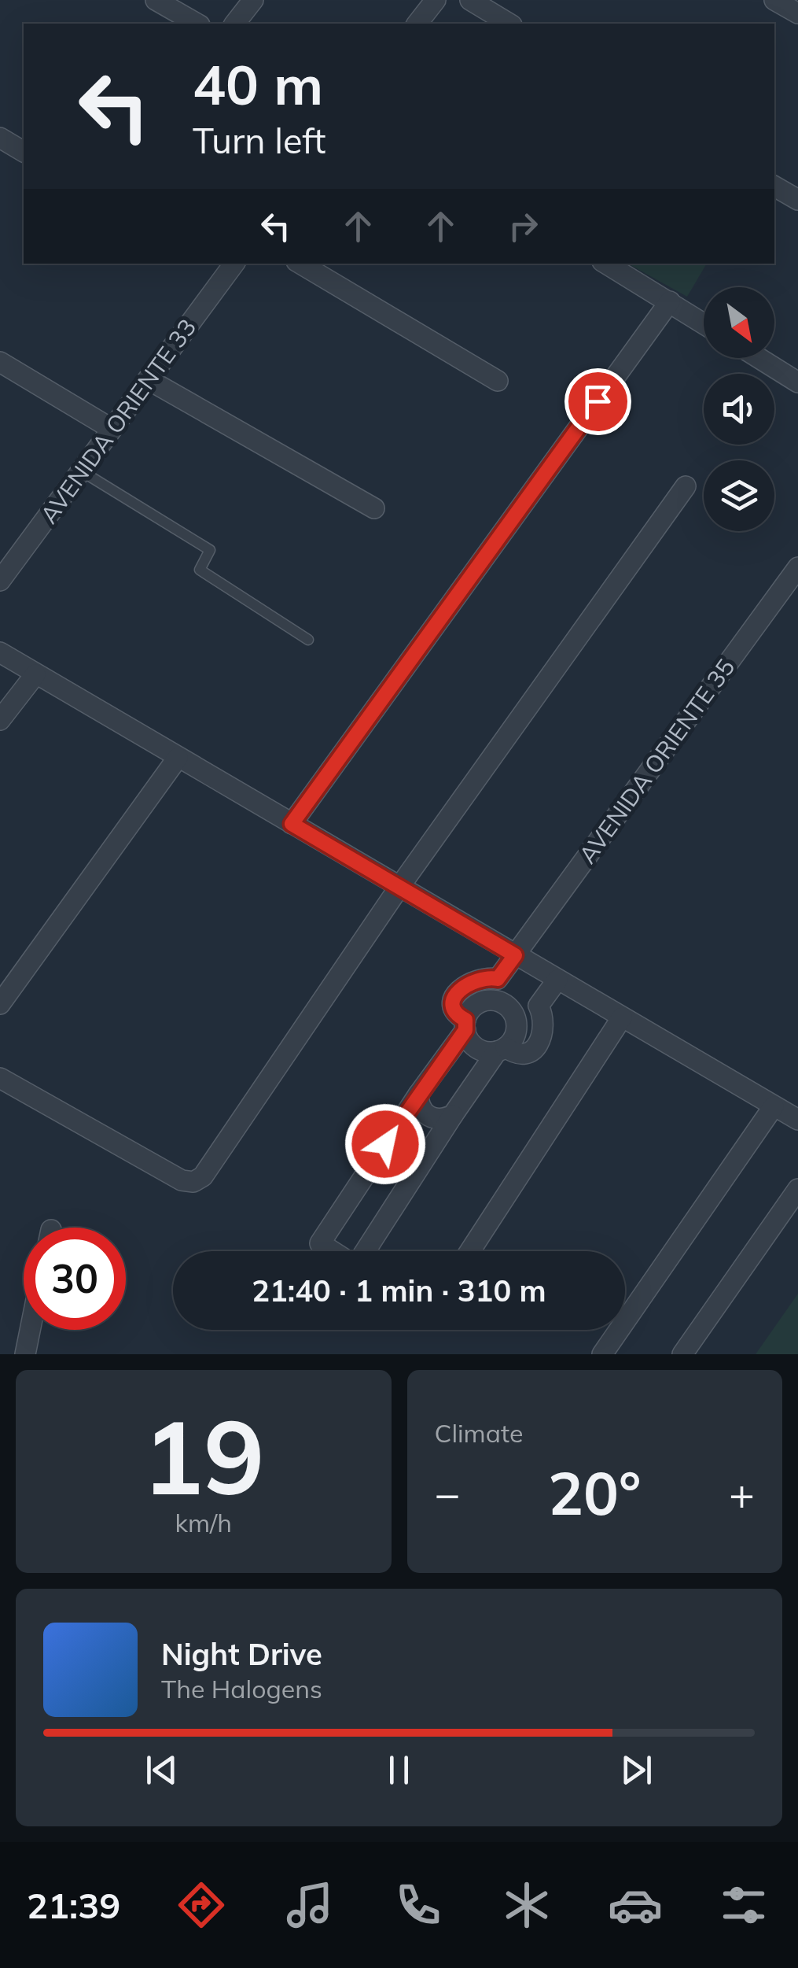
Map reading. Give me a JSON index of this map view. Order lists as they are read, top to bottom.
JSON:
{
  "streets": {
    "street": ["AVENIDA ORIENTE 33", "AVENIDA ORIENTE 35"]
  },
  "north": "bottom right",
  "page": {
    "turn": ["40 m", "Turn left"],
    "limit": "30",
    "trip": "21:40 · 1 min · 310 m",
    "tile": [
      ["19", "km/h"],
      "Climate"
    ],
    "heat": ["−", "20°", "+"],
    "song": ["Night Drive", "The Halogens"],
    "tabs": "21:39"
  }
}
